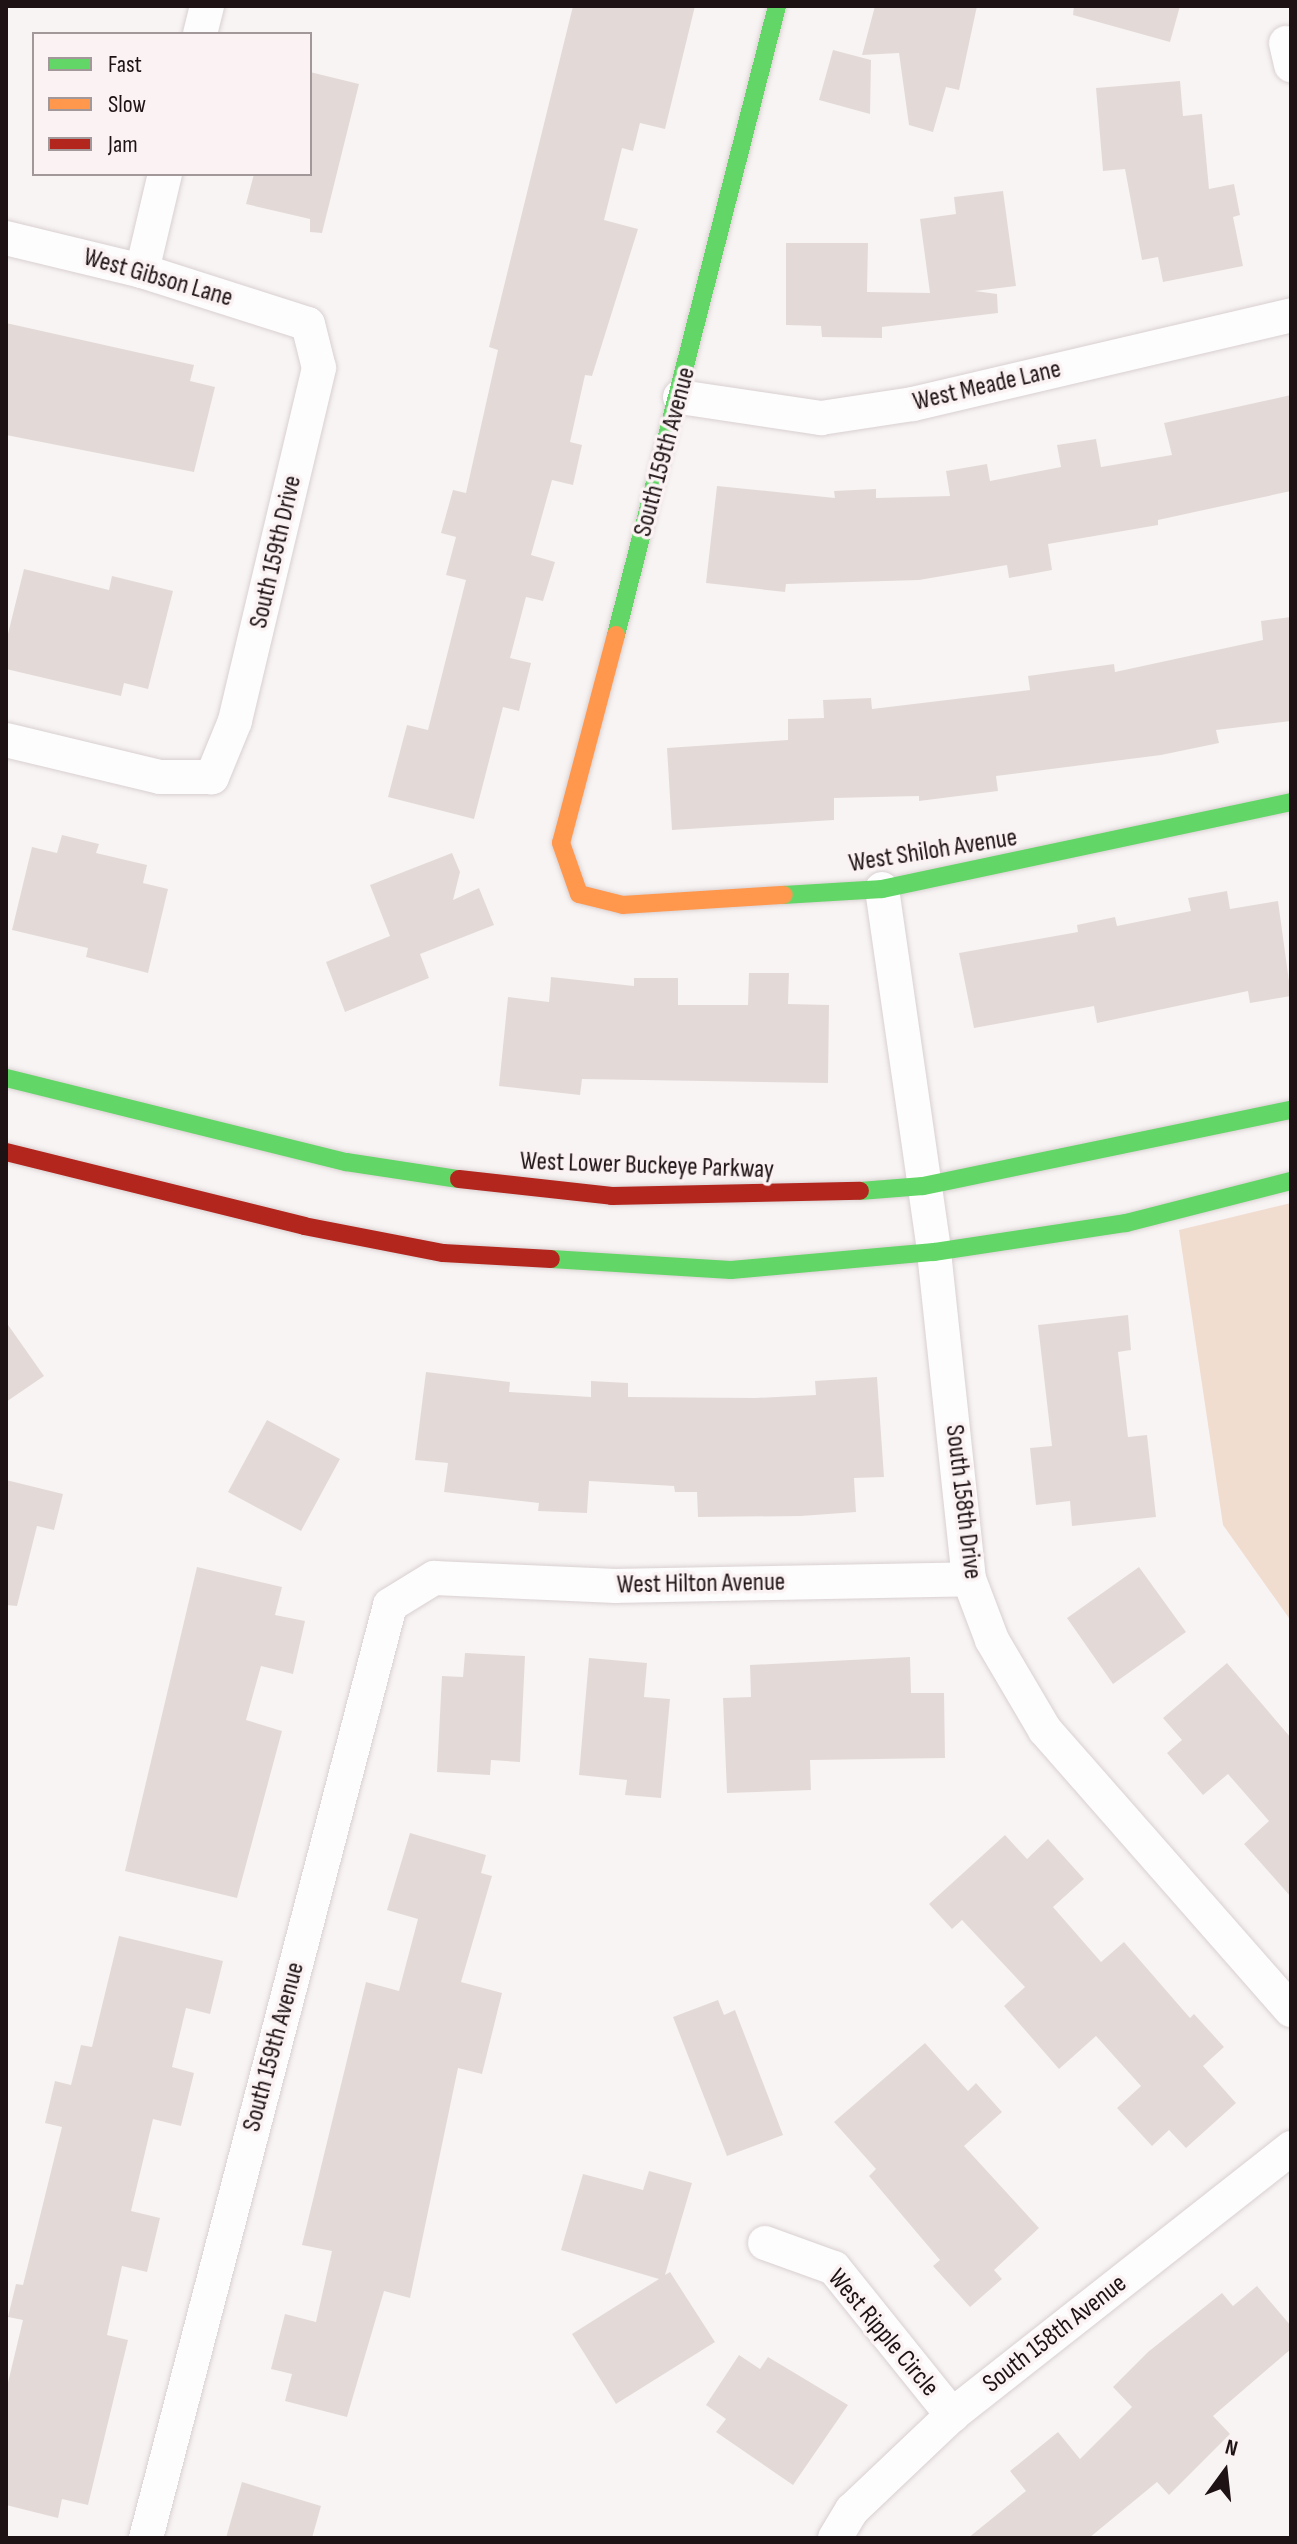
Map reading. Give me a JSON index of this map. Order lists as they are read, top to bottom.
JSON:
{
  "streets": {
    "main road": ["South 159th Avenue", "West Shiloh Avenue", "West Lower Buckeye Parkway"],
    "street": [
      "West Gibson Lane",
      "West Meade Lane",
      "South 159th Drive",
      "South 158th Drive",
      "West Hilton Avenue",
      "West Ripple Circle",
      "South 158th Avenue"
    ]
  },
  "crossings": [
    ["West Gibson Lane", "South 159th Drive"],
    ["West Meade Lane", "South 159th Avenue"],
    ["South 159th Avenue", "West Shiloh Avenue"],
    ["South 159th Avenue", "West Hilton Avenue"],
    ["West Shiloh Avenue", "South 158th Drive"],
    ["West Lower Buckeye Parkway", "South 158th Drive"],
    ["South 158th Drive", "West Hilton Avenue"],
    ["West Ripple Circle", "South 158th Avenue"]
  ],
  "legend": ["Fast", "Slow", "Jam"],
  "north": "top"
}
